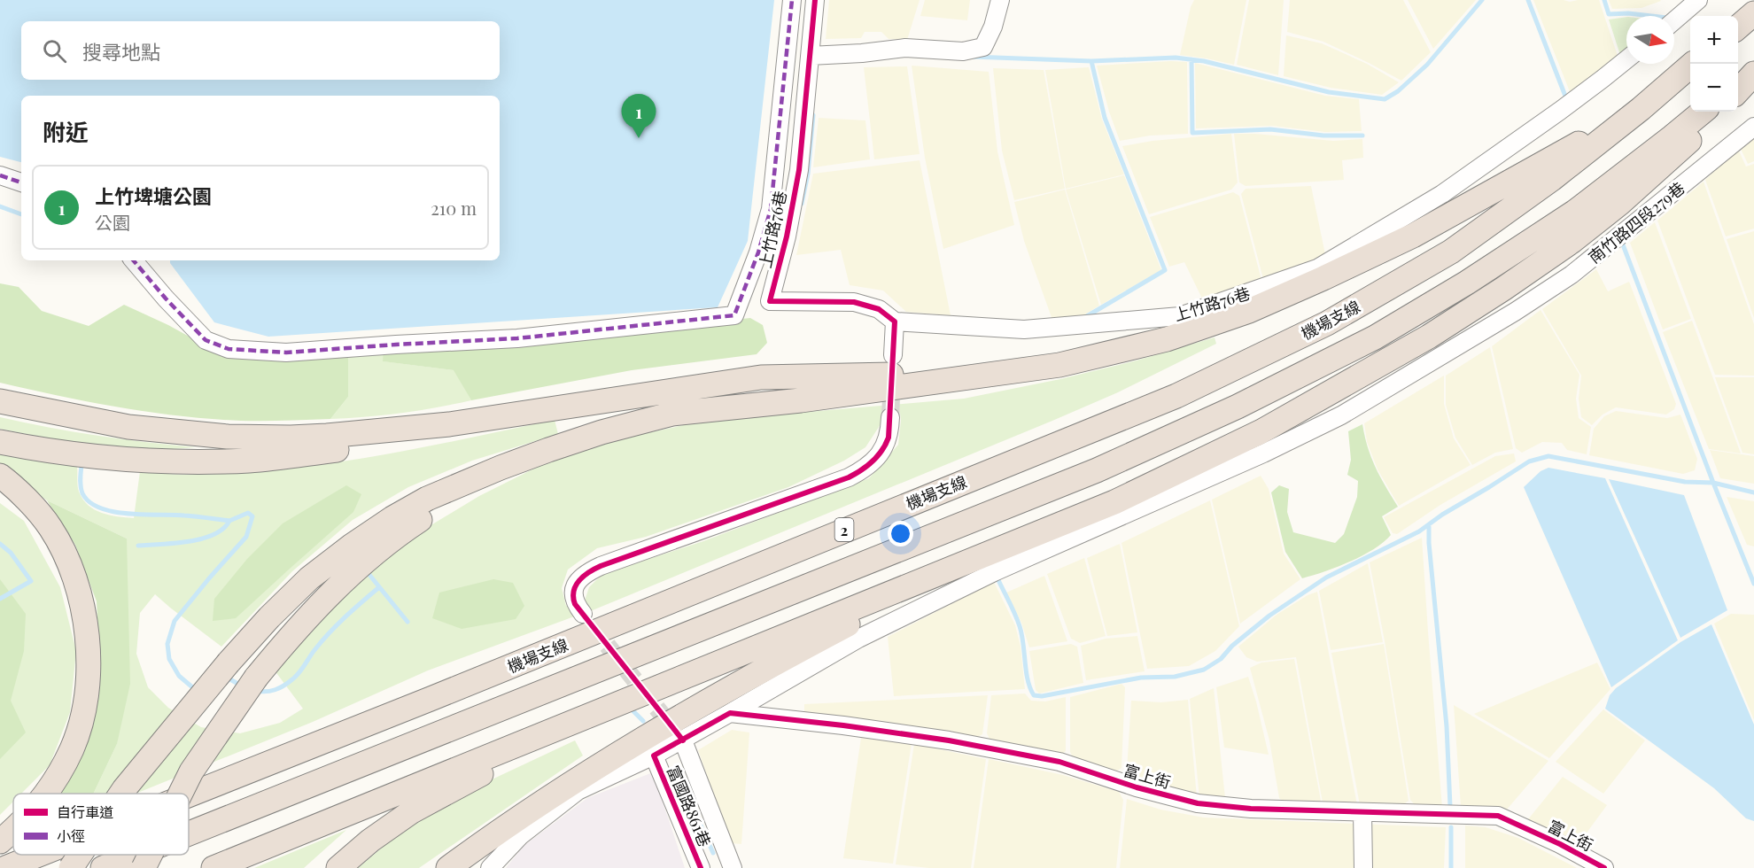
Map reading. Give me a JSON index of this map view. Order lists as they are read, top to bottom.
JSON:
{
  "streets": {
    "highway": ["機場支線", "2"],
    "street": [
      "南竹路四段279巷",
      "上竹路76巷",
      "富上街",
      "富國路861巷"
    ]
  },
  "crossings": [
    ["南竹路四段279巷", "富上街"]
  ],
  "legend": ["自行車道", "小徑"],
  "north": "right",
  "page": {
    "map_buttons": ["+", "−"],
    "search": "搜尋地點",
    "pins": "1",
    "heading": "附近",
    "list": [
      {
        "mark": "1",
        "name": "上竹埤塘公園",
        "note": "公園",
        "value": "210 m"
      }
    ]
  }
}
